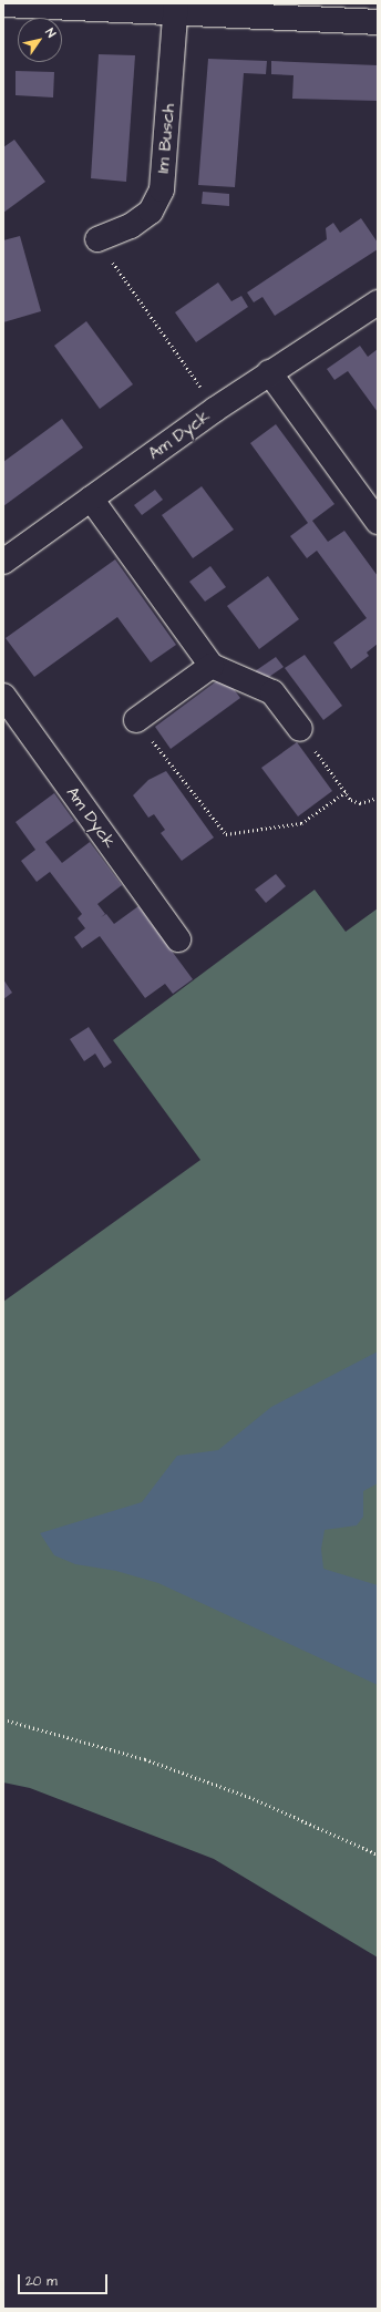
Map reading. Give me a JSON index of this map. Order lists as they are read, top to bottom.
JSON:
{
  "streets": {
    "street": ["Im Busch", "Am Dyck"]
  },
  "scale_bar": "20 m",
  "north": "top right"
}
